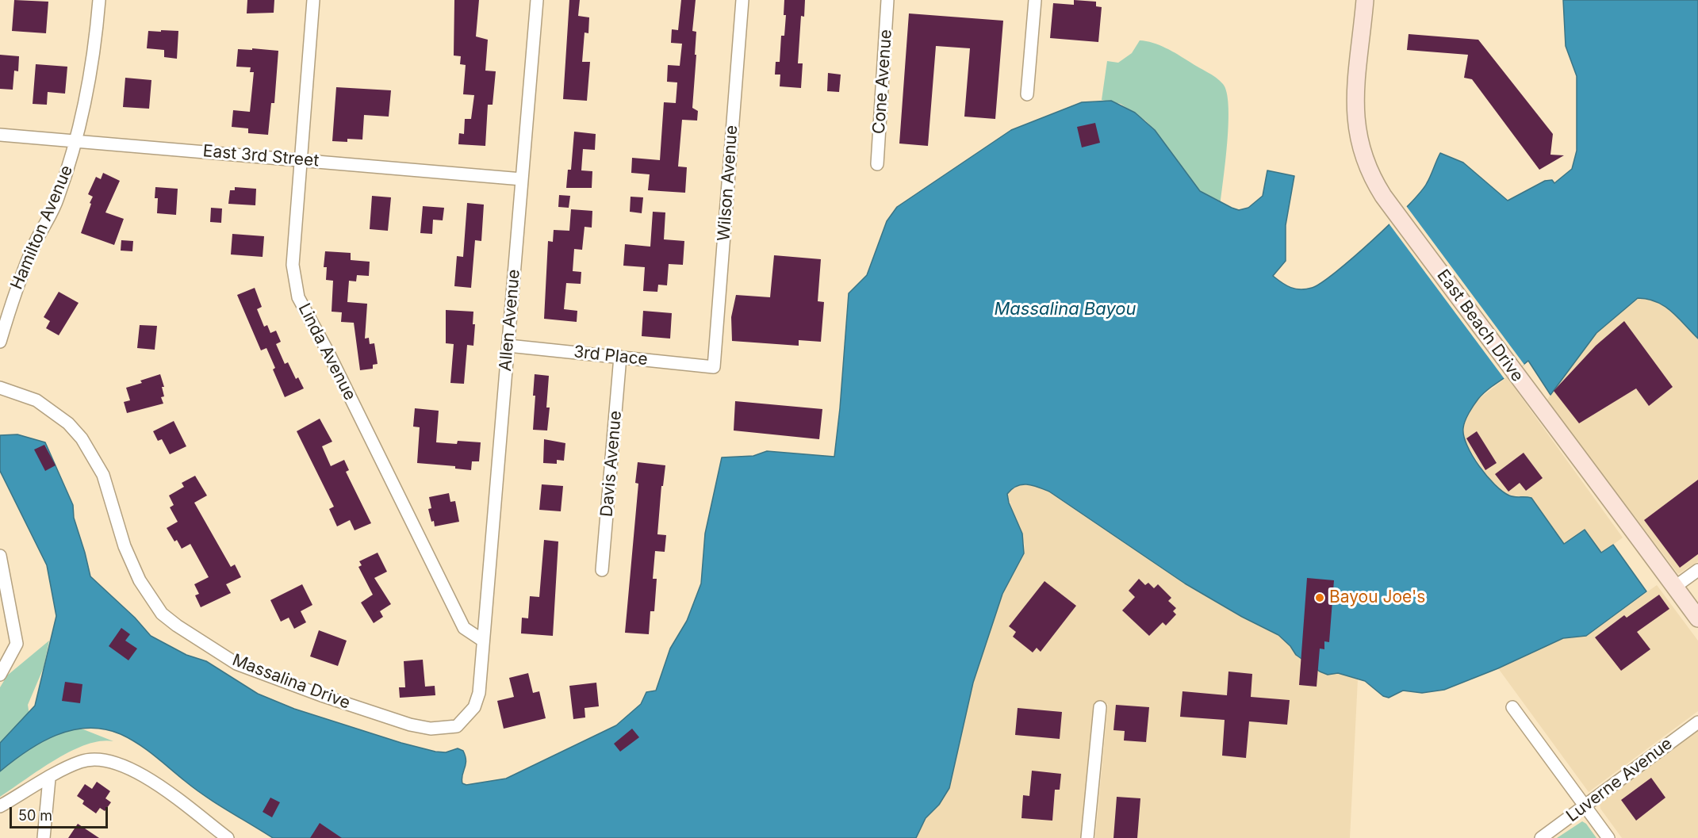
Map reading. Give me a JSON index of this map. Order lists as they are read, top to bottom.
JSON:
{
  "streets": {
    "street": [
      "Cone Avenue",
      "East 3rd Street",
      "Wilson Avenue",
      "Hamilton Avenue",
      "Allen Avenue",
      "East Beach Drive",
      "Linda Avenue",
      "3rd Place",
      "Davis Avenue",
      "Massalina Drive",
      "Luverne Avenue"
    ]
  },
  "crossings": [
    ["East 3rd Street", "Hamilton Avenue"],
    ["East 3rd Street", "Allen Avenue"],
    ["East 3rd Street", "Linda Avenue"],
    ["Wilson Avenue", "3rd Place"],
    ["Allen Avenue", "Linda Avenue"],
    ["Allen Avenue", "3rd Place"],
    ["Allen Avenue", "Massalina Drive"],
    ["Linda Avenue", "Massalina Drive"],
    ["3rd Place", "Davis Avenue"]
  ],
  "water": ["Massalina Bayou"],
  "places": ["Bayou Joe's"],
  "scale_bar": "50 m"
}
